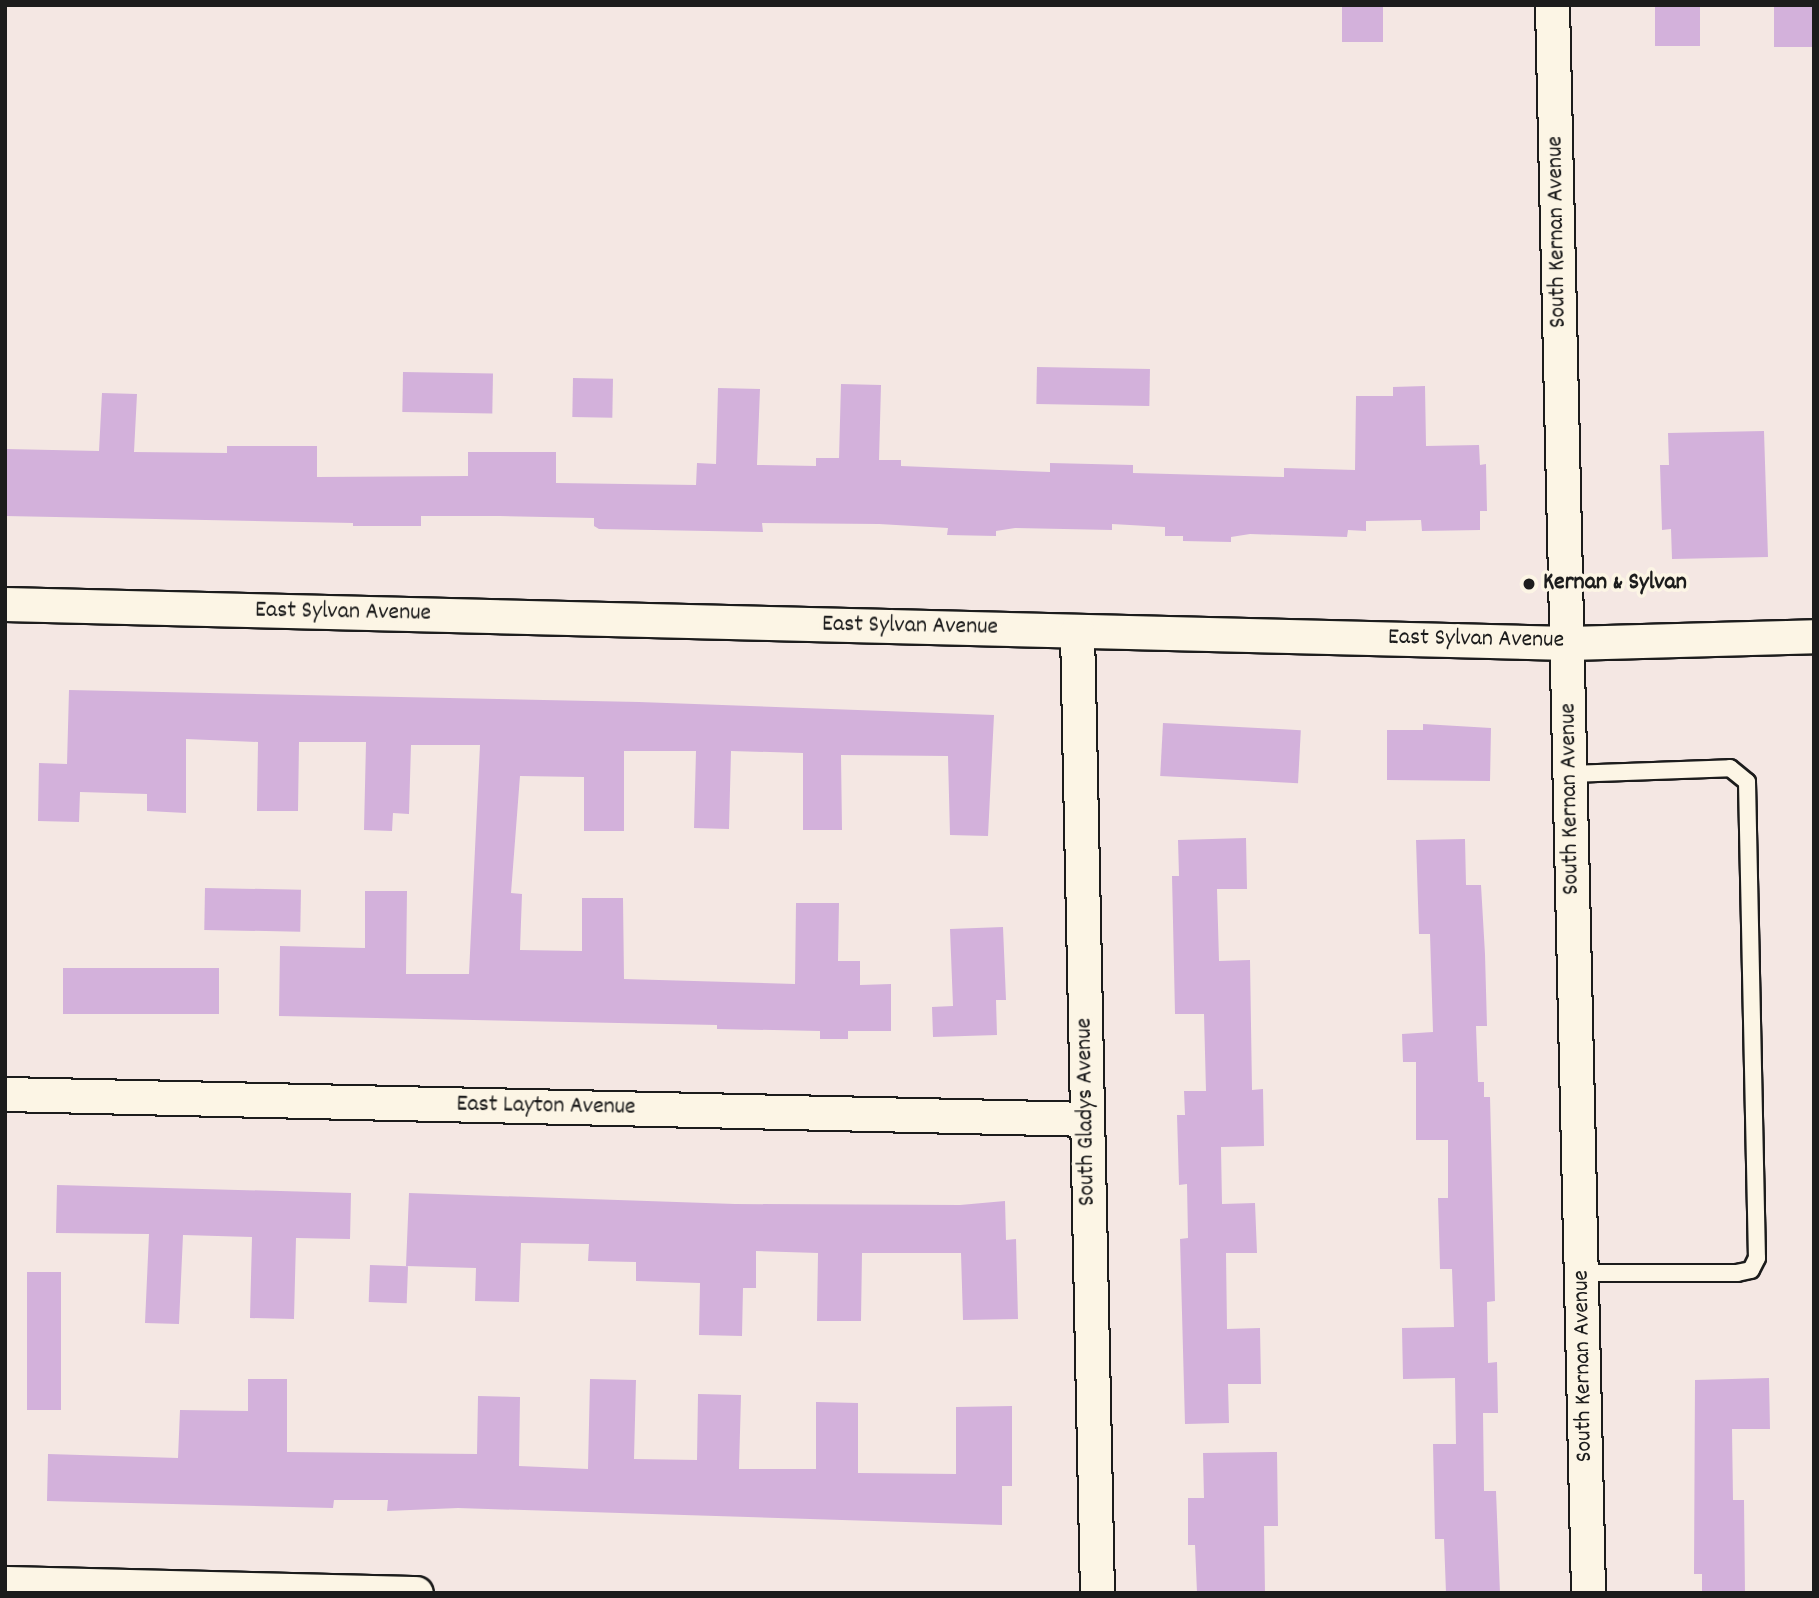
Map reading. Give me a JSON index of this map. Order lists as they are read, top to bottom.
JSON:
{
  "streets": {
    "street": [
      "South Kernan Avenue",
      "East Sylvan Avenue",
      "East Layton Avenue",
      "South Gladys Avenue"
    ]
  },
  "crossings": [
    ["South Kernan Avenue", "East Sylvan Avenue"],
    ["East Sylvan Avenue", "South Gladys Avenue"],
    ["East Layton Avenue", "South Gladys Avenue"]
  ],
  "places": ["Kernan & Sylvan"]
}
